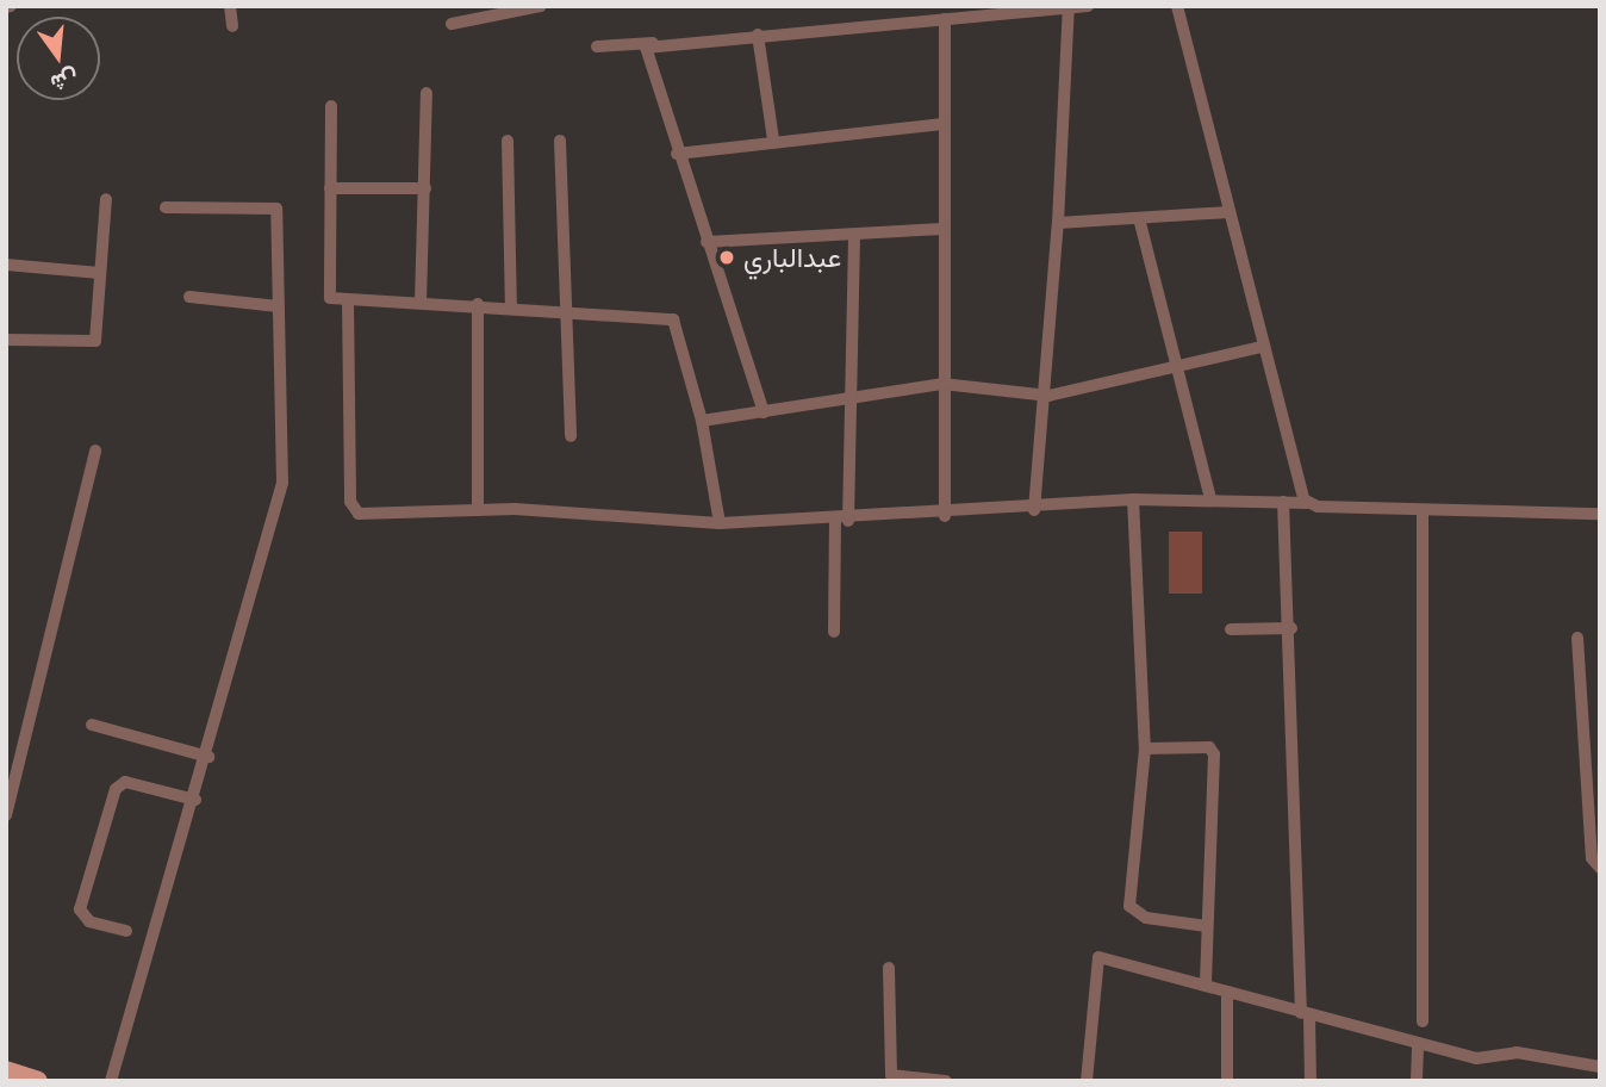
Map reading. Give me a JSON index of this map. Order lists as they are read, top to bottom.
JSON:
{
  "places": ["عبدالباري"],
  "north": "bottom"
}
